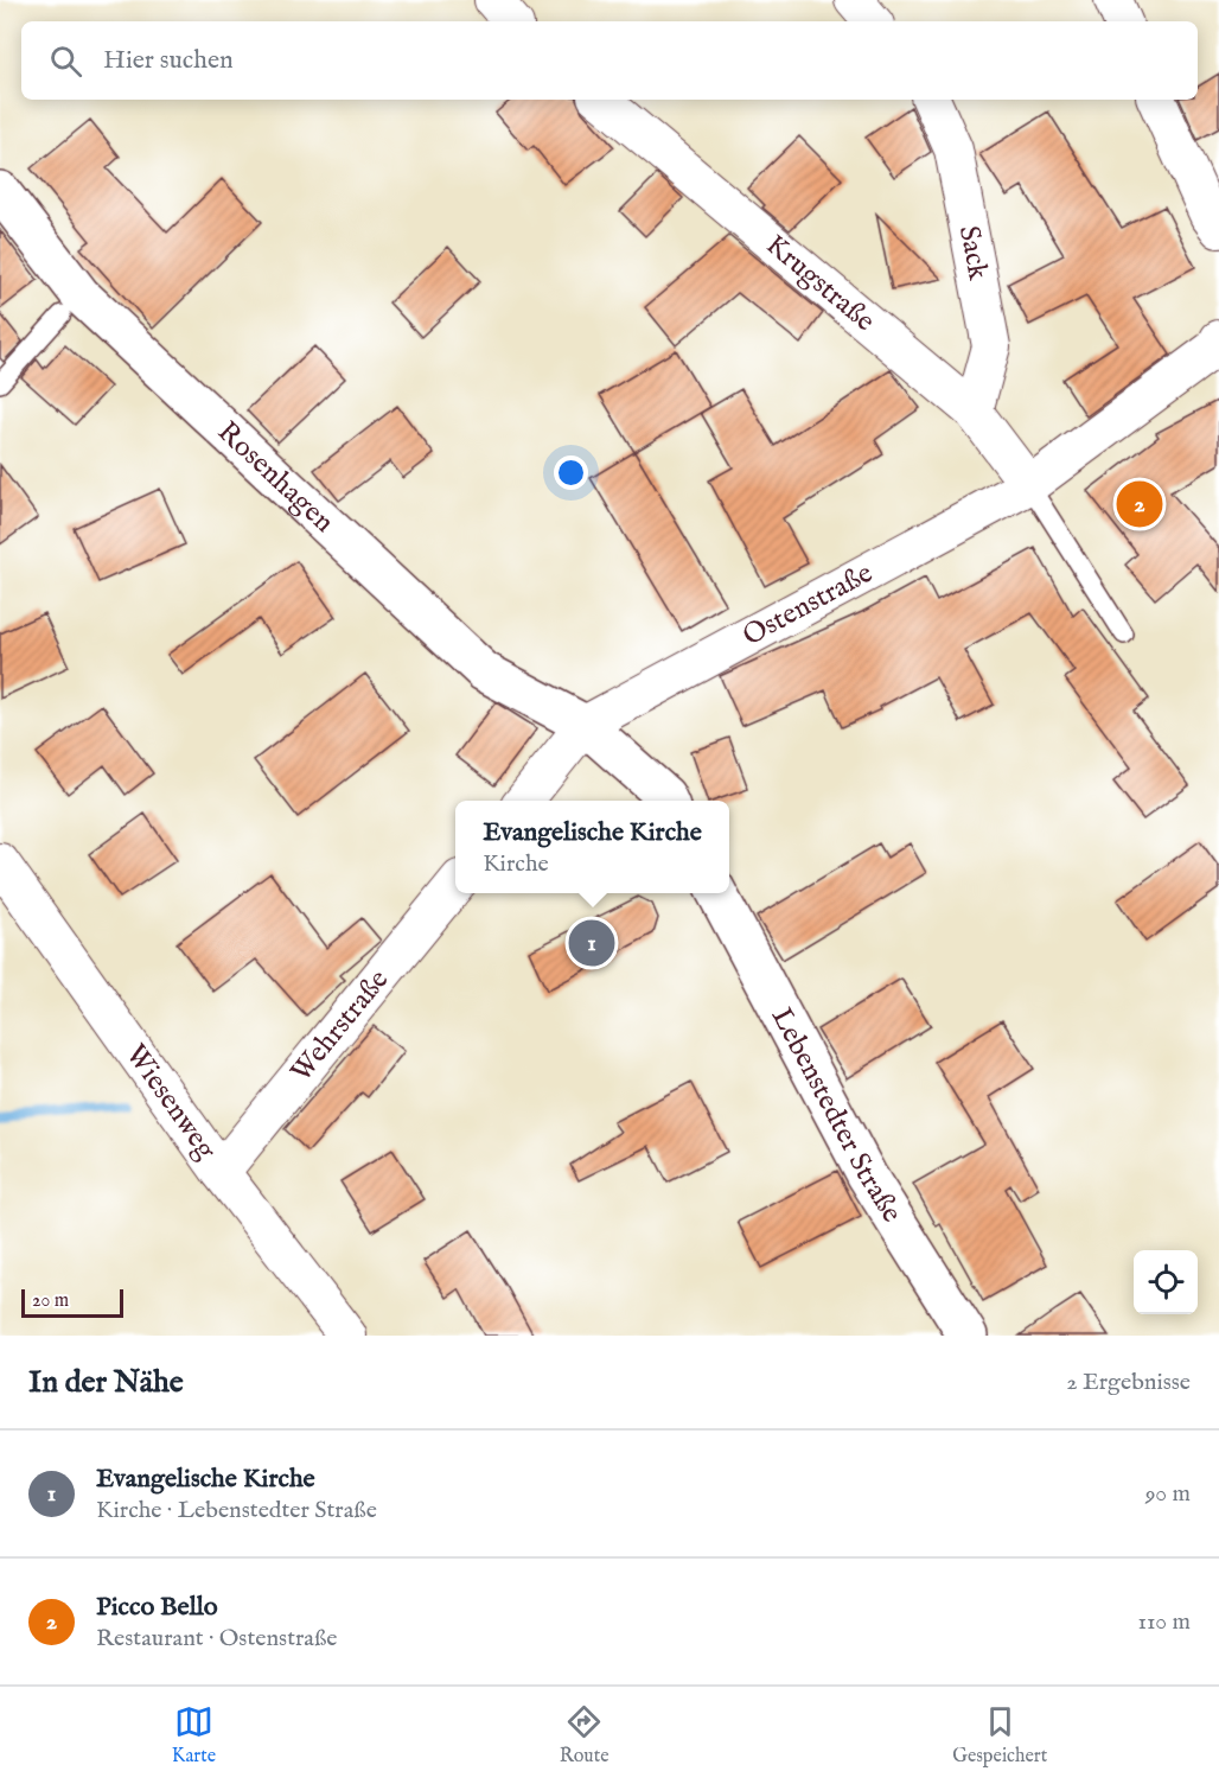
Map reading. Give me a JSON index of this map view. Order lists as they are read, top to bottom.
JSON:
{
  "streets": {
    "street": [
      "Sack",
      "Krugstraße",
      "Rosenhagen",
      "Ostenstraße",
      "Wehrstraße",
      "Wiesenweg",
      "Lebenstedter Straße"
    ]
  },
  "crossings": [
    ["Sack", "Krugstraße"],
    ["Krugstraße", "Ostenstraße"],
    ["Rosenhagen", "Ostenstraße"],
    ["Wehrstraße", "Wiesenweg"]
  ],
  "scale_bar": "20 m",
  "page": {
    "search": "Hier suchen",
    "pins": ["2", "1"],
    "popup": ["Evangelische Kirche", "Kirche"],
    "scale": "20 m",
    "heading": ["In der Nähe", "2 Ergebnisse"],
    "list": [
      {
        "mark": "1",
        "name": "Evangelische Kirche",
        "note": "Kirche · Lebenstedter Straße",
        "value": "90 m"
      },
      {
        "mark": "2",
        "name": "Picco Bello",
        "note": "Restaurant · Ostenstraße",
        "value": "110 m"
      }
    ],
    "nav": ["Karte", "Route", "Gespeichert"]
  }
}
